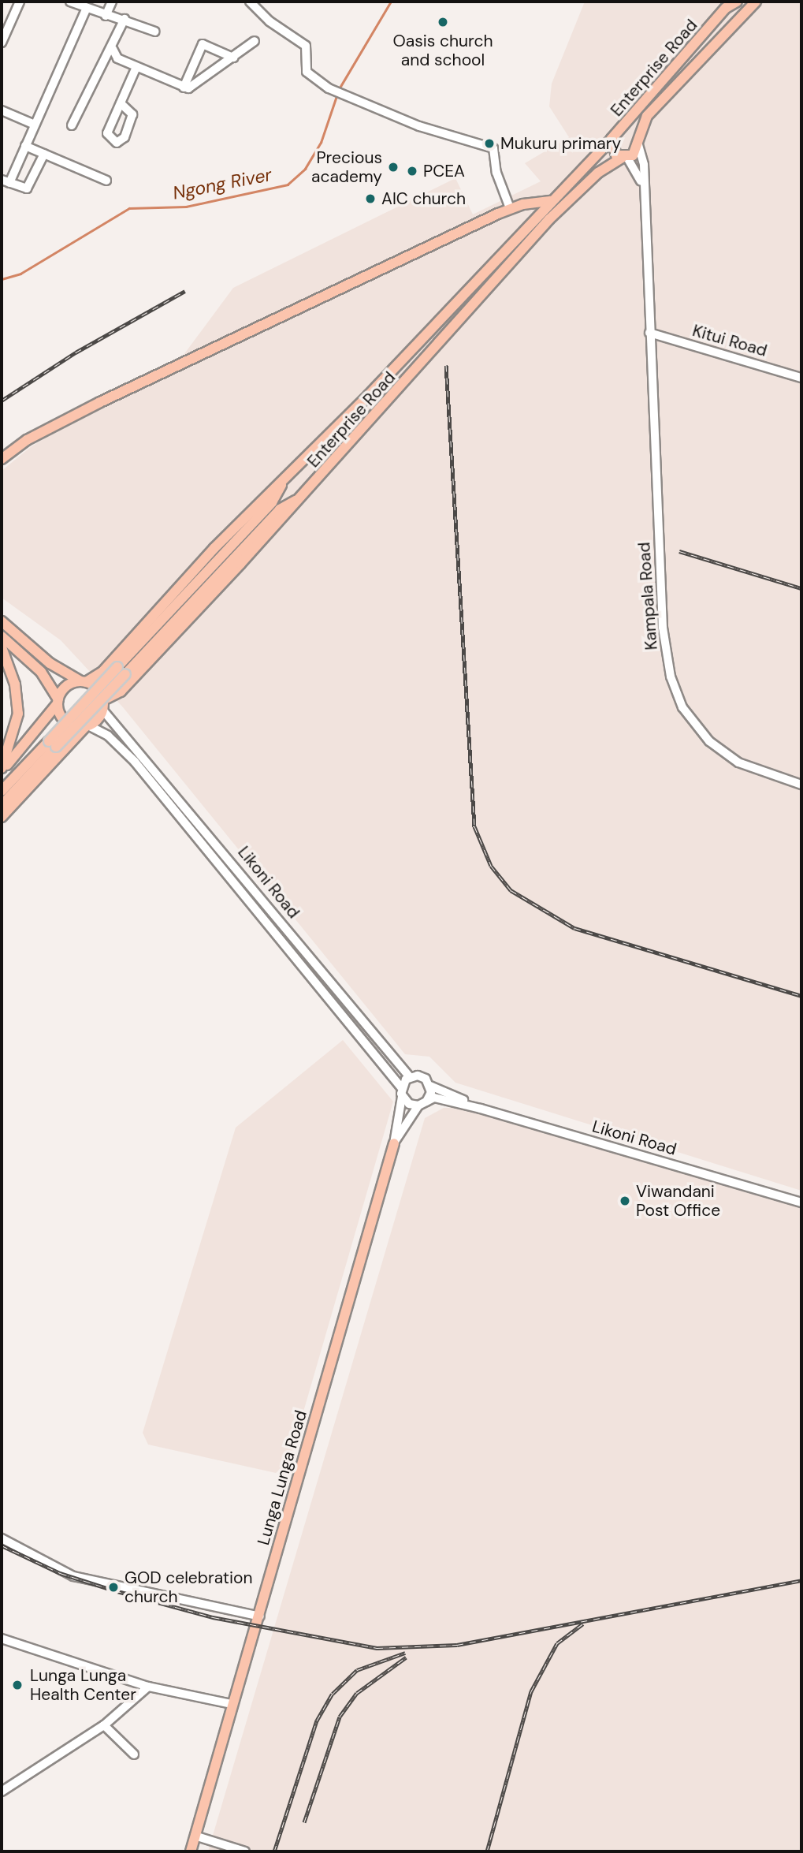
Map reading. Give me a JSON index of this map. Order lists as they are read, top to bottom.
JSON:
{
  "streets": {
    "main road": ["Enterprise Road", "Lunga Lunga Road"],
    "street": ["Kitui Road", "Kampala Road", "Likoni Road"]
  },
  "crossings": [
    ["Enterprise Road", "Likoni Road"],
    ["Kitui Road", "Kampala Road"],
    ["Likoni Road", "Lunga Lunga Road"]
  ],
  "water": ["Ngong River"],
  "places": [
    "Oasis church and school",
    "Mukuru primary",
    "Precious academy",
    "PCEA",
    "AIC church",
    "Viwandani Post Office",
    "GOD celebration church",
    "Lunga Lunga Health Center"
  ]
}
